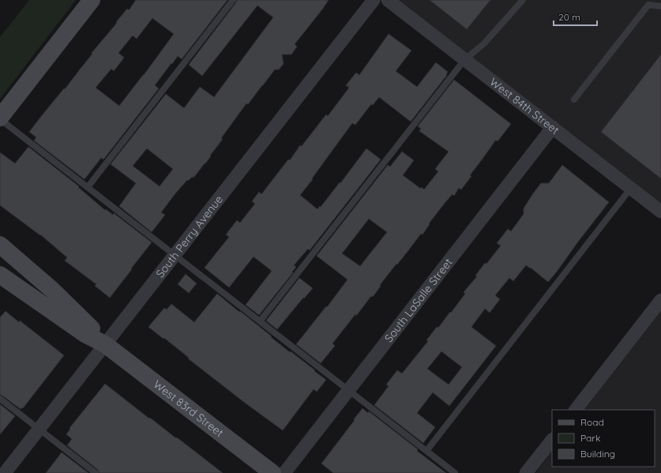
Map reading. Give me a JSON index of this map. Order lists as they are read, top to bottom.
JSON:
{
  "streets": {
    "street": [
      "West 84th Street",
      "South Perry Avenue",
      "South LaSalle Street",
      "West 83rd Street"
    ]
  },
  "crossings": [
    ["West 84th Street", "South LaSalle Street"],
    ["South Perry Avenue", "West 83rd Street"]
  ],
  "legend": ["Road", "Park", "Building"],
  "scale_bar": "20 m"
}
